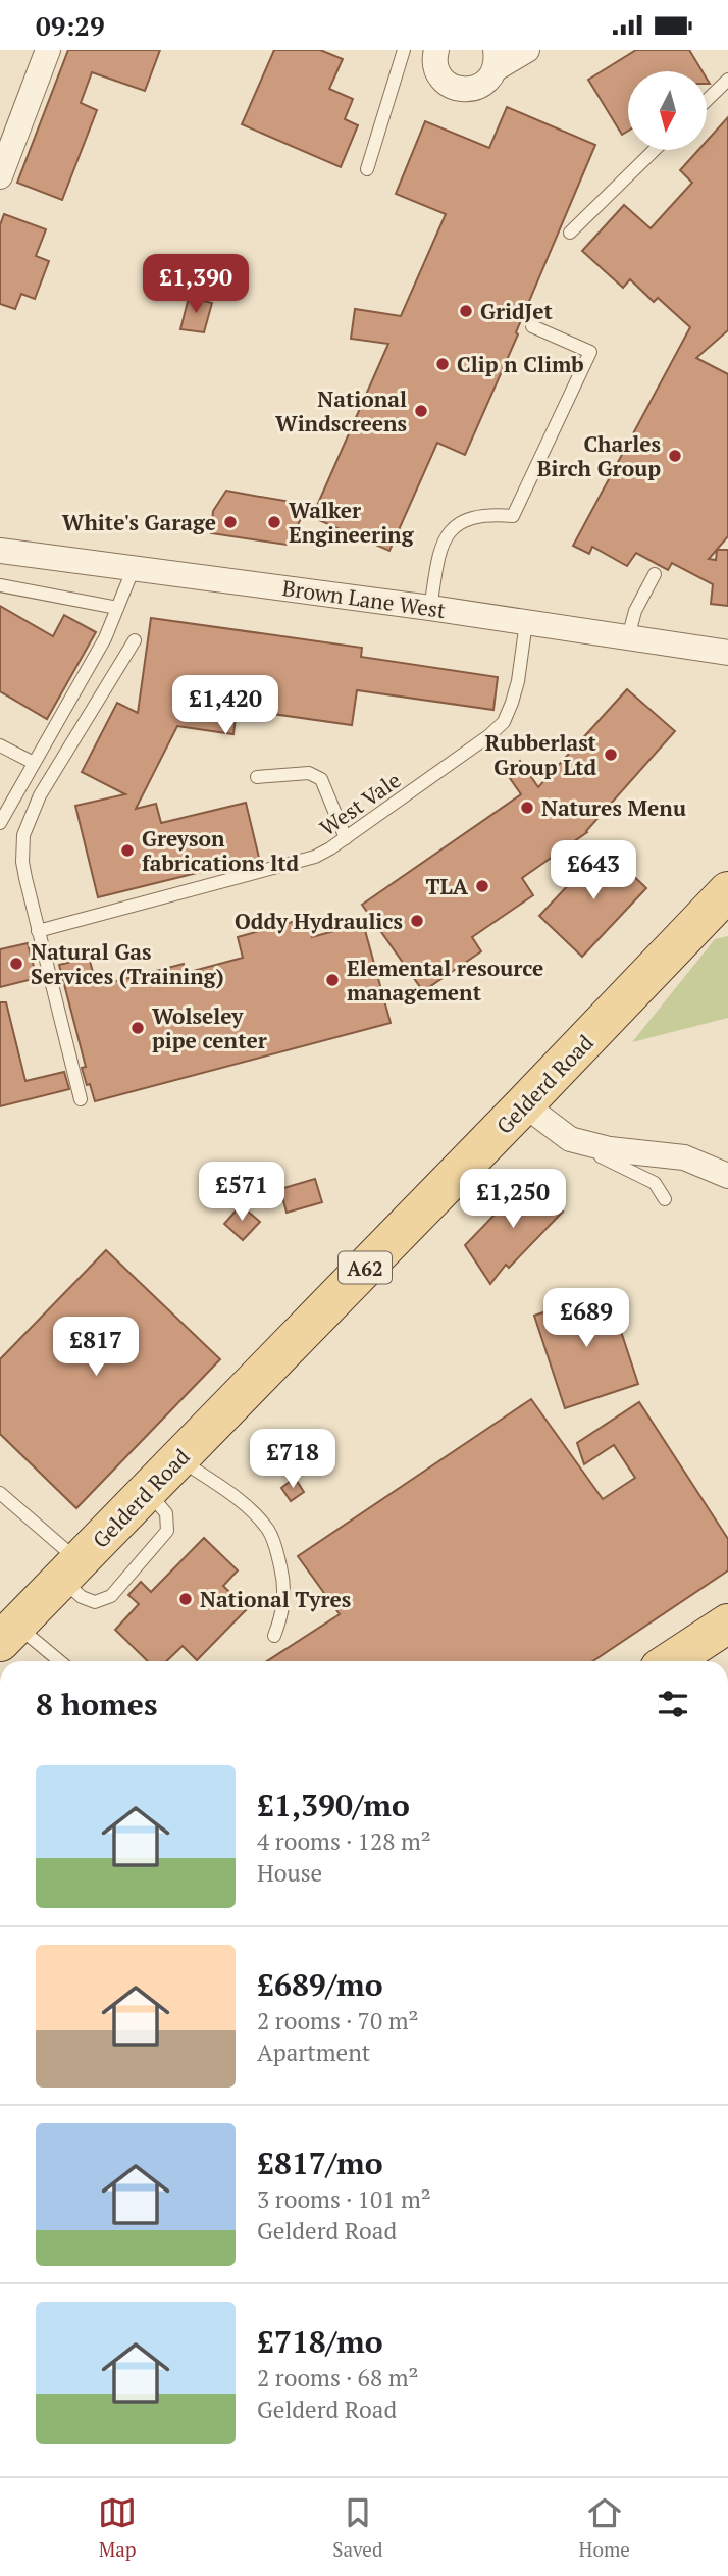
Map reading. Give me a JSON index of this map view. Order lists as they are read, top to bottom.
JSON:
{
  "streets": {
    "main road": ["Gelderd Road", "A62"],
    "street": ["Brown Lane West"],
    "lane": ["West Vale"]
  },
  "crossings": [
    ["Brown Lane West", "West Vale"]
  ],
  "places": [
    "GridJet",
    "Clip n Climb",
    "National Windscreens",
    "Charles Birch Group",
    "White's Garage",
    "Walker Engineering",
    "Rubberlast Group Ltd",
    "Natures Menu",
    "Greyson fabrications ltd",
    "TLA",
    "Oddy Hydraulics",
    "Natural Gas Services (Training)",
    "Elemental resource management",
    "Wolseley pipe center",
    "National Tyres"
  ],
  "north": "bottom",
  "page": {
    "status": "09:29",
    "price": [
      "£1,390",
      "£1,420",
      "£643",
      "£571",
      "£1,250",
      "£689",
      "£817",
      "£718"
    ],
    "heading": "8 homes",
    "list": [
      {
        "name": "£1,390/mo",
        "note": "4 rooms · 128 m² · House"
      },
      {
        "name": "£689/mo",
        "note": "2 rooms · 70 m² · Apartment"
      },
      {
        "name": "£817/mo",
        "note": "3 rooms · 101 m² · Gelderd Road"
      },
      {
        "name": "£718/mo",
        "note": "2 rooms · 68 m² · Gelderd Road"
      }
    ],
    "tabs": ["Map", "Saved", "Home"]
  }
}
